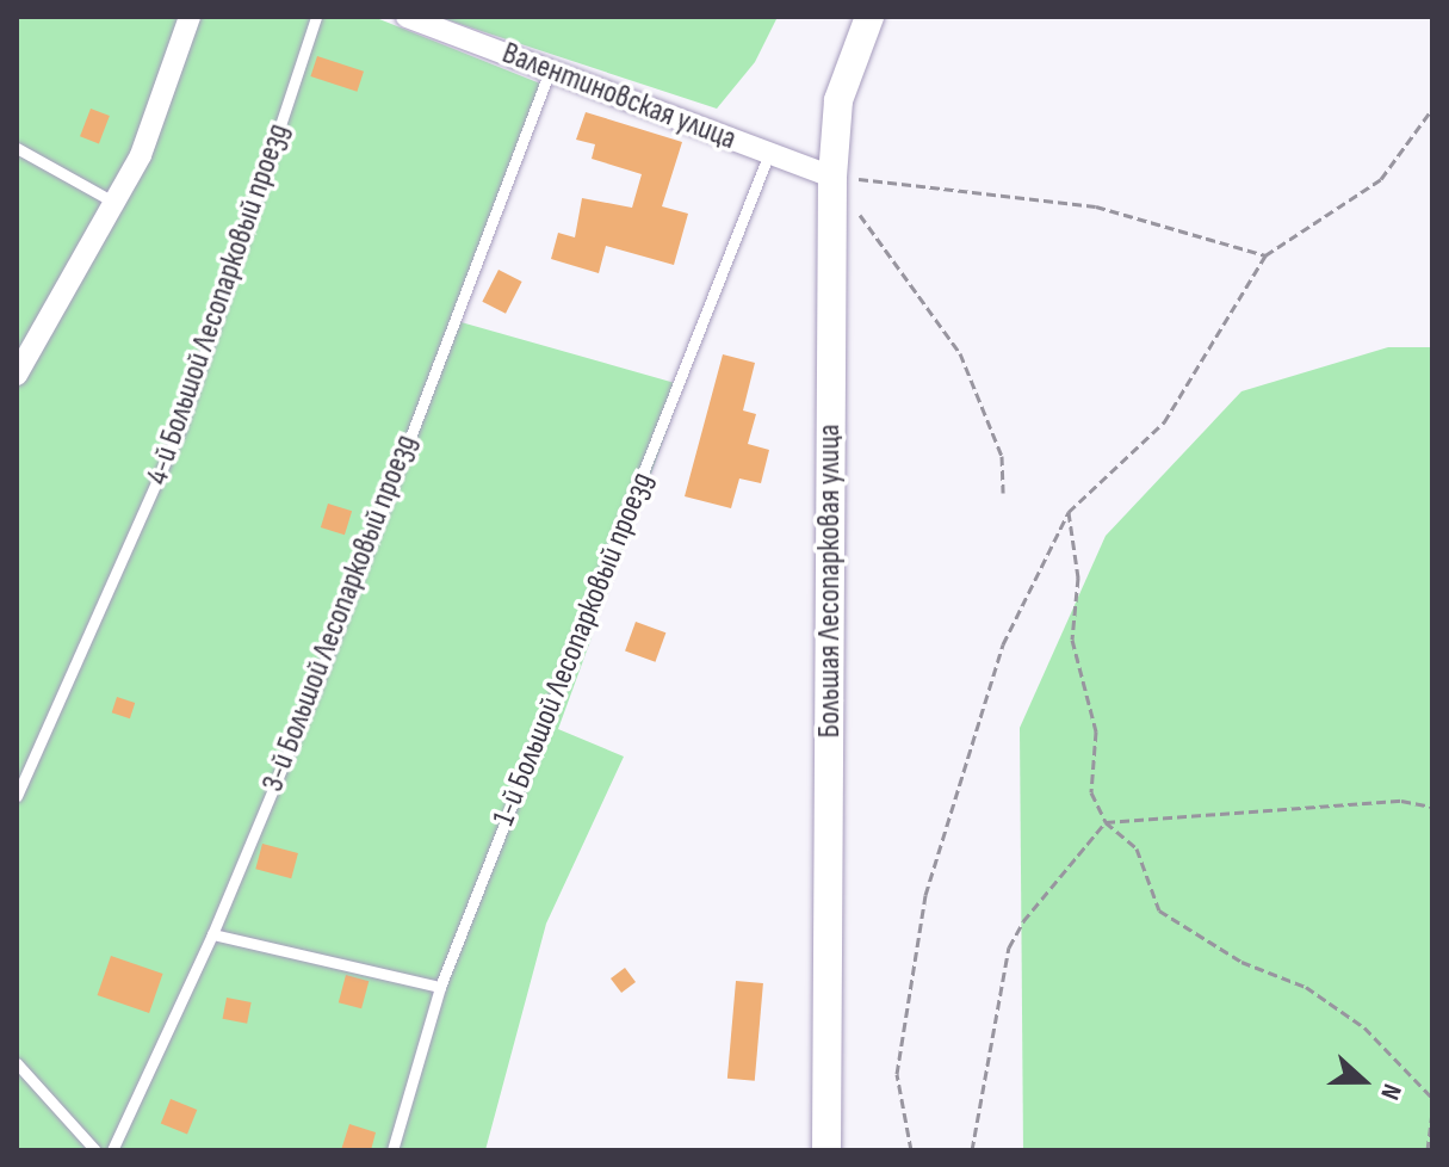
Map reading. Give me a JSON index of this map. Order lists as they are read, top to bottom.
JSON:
{
  "streets": {
    "main road": ["Большая Лесопарковая улица"],
    "street": ["Валентиновская улица"],
    "lane": ["4-й Большой Лесопарковый проезд", "3-й Большой Лесопарковый проезд", "1-й Большой Лесопарковый проезд"]
  },
  "crossings": [
    ["Валентиновская улица", "Большая Лесопарковая улица"],
    ["Валентиновская улица", "3-й Большой Лесопарковый проезд"],
    ["Валентиновская улица", "1-й Большой Лесопарковый проезд"]
  ],
  "north": "right"
}
